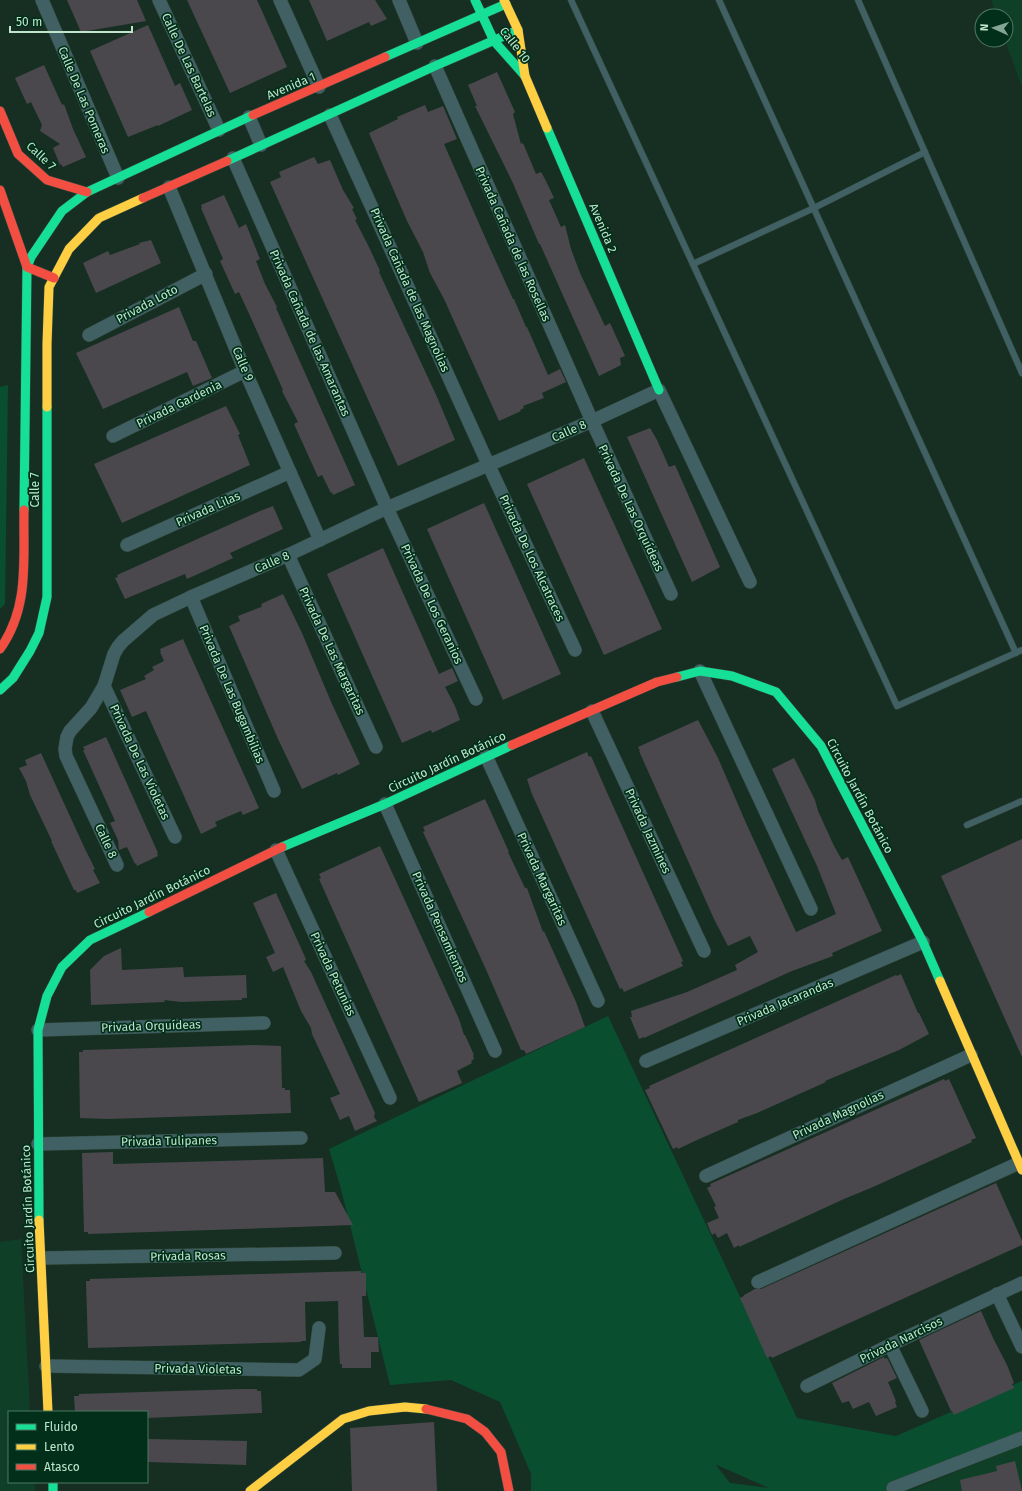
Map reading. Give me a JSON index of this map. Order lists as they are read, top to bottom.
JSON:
{
  "streets": {
    "street": [
      "Calle 10",
      "Calle De Las Bartelas",
      "Avenida 1",
      "Calle De Las Pomeras",
      "Calle 7",
      "Avenida 2",
      "Privada Cañada de las Rosellas",
      "Privada Cañada de las Magnolias",
      "Privada Loto",
      "Privada Cañada de las Amarantas",
      "Calle 9",
      "Privada Gardenia",
      "Calle 8",
      "Privada De Las Orquídeas",
      "Privada Lilas",
      "Privada De Los Alcatraces",
      "Privada De Los Geranios",
      "Privada De Las Margaritas",
      "Privada De Las Bugambilias",
      "Privada De Las Violetas",
      "Circuito Jardín Botánico",
      "Privada Jazmines",
      "Privada Margaritas",
      "Privada Pensamientos",
      "Privada Petunias",
      "Privada Jacarandas",
      "Privada Orquídeas",
      "Privada Magnolias",
      "Privada Tulipanes",
      "Privada Rosas",
      "Privada Narcisos",
      "Privada Violetas"
    ]
  },
  "crossings": [
    ["Calle 10", "Avenida 1"],
    ["Calle 10", "Avenida 2"],
    ["Calle De Las Bartelas", "Avenida 1"],
    ["Avenida 1", "Calle De Las Pomeras"],
    ["Avenida 1", "Calle 7"],
    ["Calle 7", "Calle 9"],
    ["Avenida 2", "Calle 8"],
    ["Privada Cañada de las Rosellas", "Calle 8"],
    ["Privada Cañada de las Rosellas", "Privada De Las Orquídeas"],
    ["Privada Cañada de las Magnolias", "Calle 8"],
    ["Privada Cañada de las Magnolias", "Privada De Los Alcatraces"],
    ["Privada Loto", "Calle 9"],
    ["Privada Cañada de las Amarantas", "Calle 8"],
    ["Privada Cañada de las Amarantas", "Privada De Los Geranios"],
    ["Calle 9", "Privada Gardenia"],
    ["Calle 9", "Calle 8"],
    ["Calle 9", "Privada Lilas"],
    ["Calle 8", "Privada De Las Orquídeas"],
    ["Calle 8", "Privada De Los Alcatraces"],
    ["Calle 8", "Privada De Los Geranios"],
    ["Calle 8", "Privada De Las Margaritas"],
    ["Calle 8", "Privada De Las Bugambilias"],
    ["Calle 8", "Privada De Las Violetas"],
    ["Circuito Jardín Botánico", "Privada Jazmines"],
    ["Circuito Jardín Botánico", "Privada Margaritas"],
    ["Circuito Jardín Botánico", "Privada Pensamientos"],
    ["Circuito Jardín Botánico", "Privada Petunias"],
    ["Circuito Jardín Botánico", "Privada Jacarandas"],
    ["Circuito Jardín Botánico", "Privada Orquídeas"],
    ["Circuito Jardín Botánico", "Privada Magnolias"],
    ["Circuito Jardín Botánico", "Privada Tulipanes"],
    ["Circuito Jardín Botánico", "Privada Rosas"],
    ["Circuito Jardín Botánico", "Privada Violetas"]
  ],
  "legend": ["Fluido", "Lento", "Atasco"],
  "scale_bar": "50 m",
  "north": "left"
}
